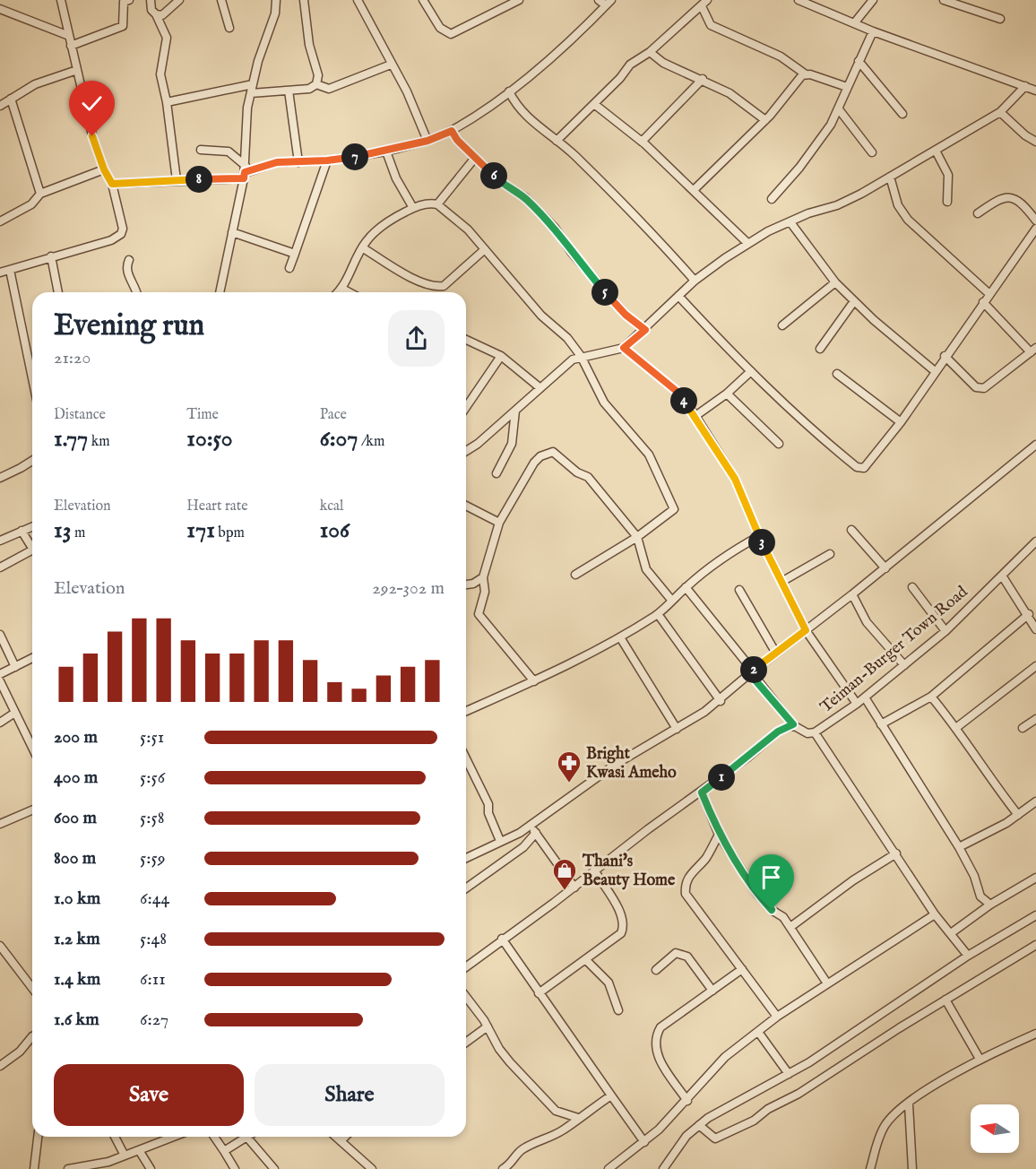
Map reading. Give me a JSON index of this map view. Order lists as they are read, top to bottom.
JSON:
{
  "streets": {
    "street": ["Teiman-Burger Town Road"]
  },
  "places": {
    "pharmacy": ["Bright Kwasi Ameho"],
    "shop": ["Thani's Beauty Home"]
  },
  "north": "left",
  "page": {
    "pins": [
      "7",
      "6",
      "8",
      "5",
      "4",
      "3",
      "2",
      "1"
    ],
    "heading": ["Evening run", "21:20"],
    "stats": [
      ["Distance", "1.77 km"],
      ["Time", "10:50"],
      ["Pace", "6:07 /km"],
      ["Elevation", "13 m"],
      ["Heart rate", "171 bpm"],
      ["kcal", "106"]
    ],
    "chart": ["Elevation", "292–302 m"],
    "list": [
      {
        "name": "200 m",
        "note": "5:51"
      },
      {
        "name": "400 m",
        "note": "5:56"
      },
      {
        "name": "600 m",
        "note": "5:58"
      },
      {
        "name": "800 m",
        "note": "5:59"
      },
      {
        "name": "1.0 km",
        "note": "6:44"
      },
      {
        "name": "1.2 km",
        "note": "5:48"
      },
      {
        "name": "1.4 km",
        "note": "6:11"
      },
      {
        "name": "1.6 km",
        "note": "6:27"
      }
    ],
    "buttons": ["Save", "Share"]
  }
}
